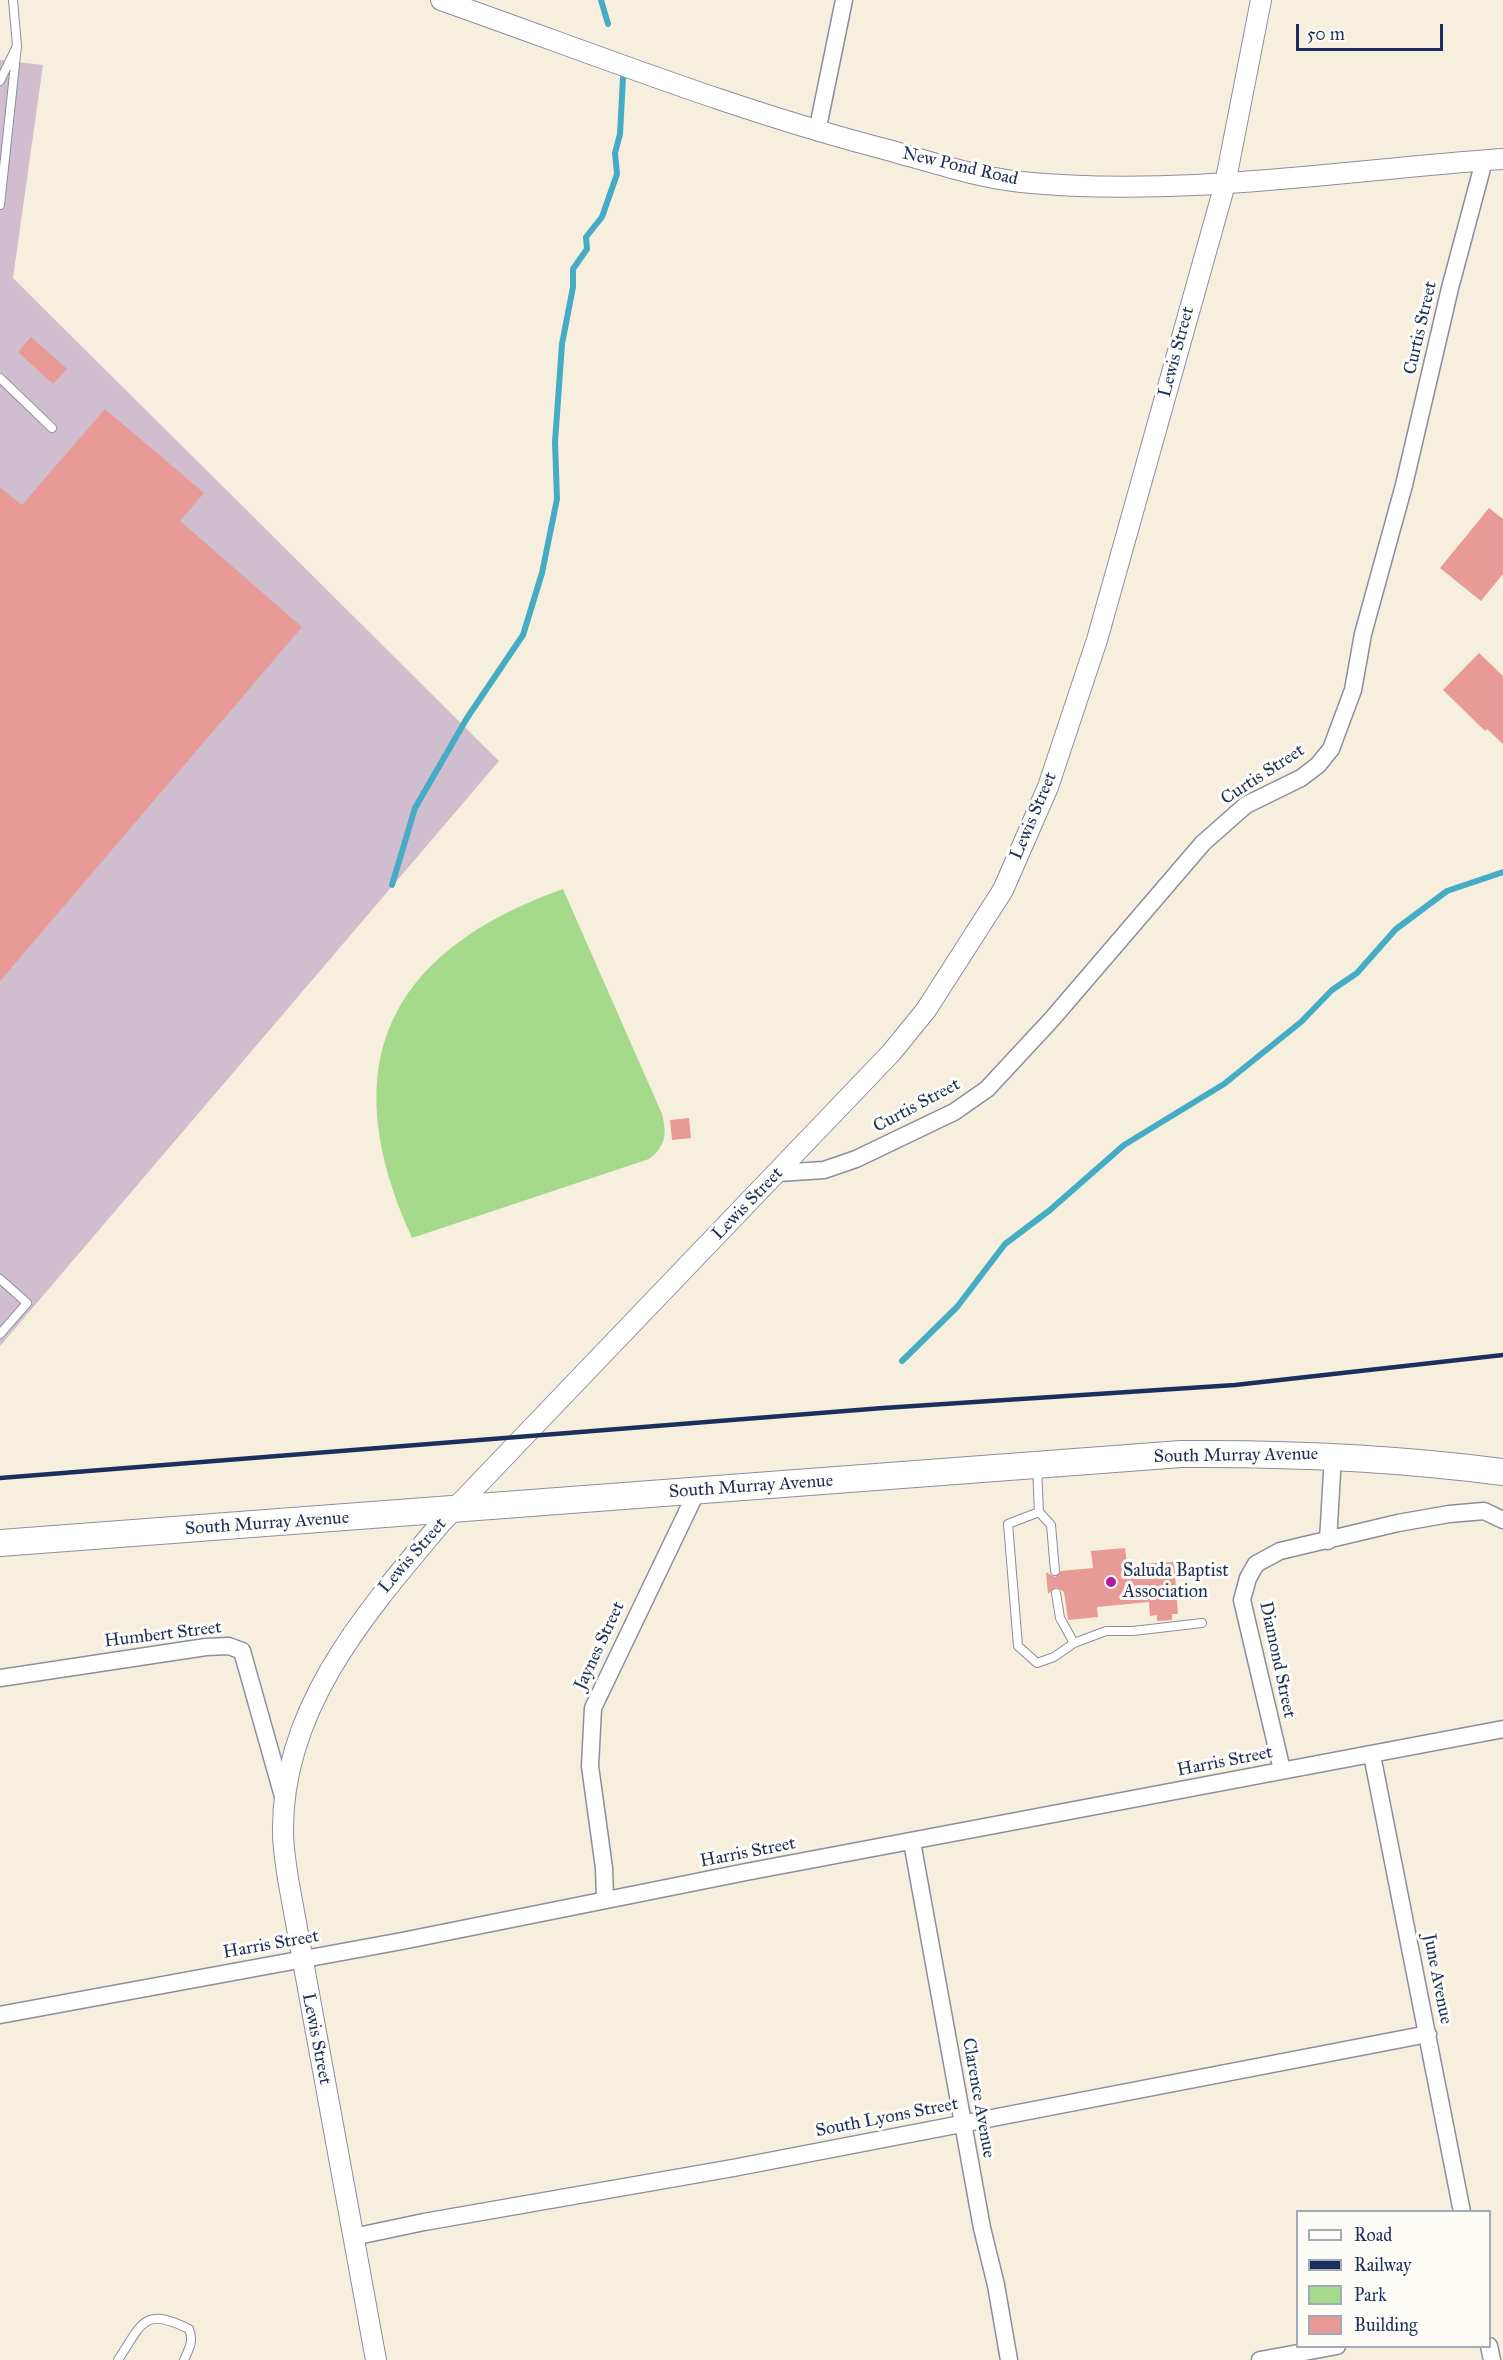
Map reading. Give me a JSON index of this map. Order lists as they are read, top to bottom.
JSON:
{
  "streets": {
    "main road": ["South Murray Avenue"],
    "street": [
      "New Pond Road",
      "Curtis Street",
      "Lewis Street",
      "Humbert Street",
      "Jaynes Street",
      "Diamond Street",
      "Harris Street",
      "June Avenue",
      "Clarence Avenue",
      "South Lyons Street"
    ]
  },
  "crossings": [
    ["New Pond Road", "Curtis Street"],
    ["New Pond Road", "Lewis Street"],
    ["Curtis Street", "Lewis Street"],
    ["Lewis Street", "South Murray Avenue"],
    ["Lewis Street", "Humbert Street"],
    ["Lewis Street", "Harris Street"],
    ["Lewis Street", "South Lyons Street"],
    ["South Murray Avenue", "Jaynes Street"],
    ["Jaynes Street", "Harris Street"],
    ["Diamond Street", "Harris Street"],
    ["Harris Street", "June Avenue"],
    ["Harris Street", "Clarence Avenue"],
    ["June Avenue", "South Lyons Street"],
    ["Clarence Avenue", "South Lyons Street"]
  ],
  "places": ["Saluda Baptist Association"],
  "legend": [
    "Road",
    "Railway",
    "Park",
    "Building"
  ],
  "scale_bar": "50 m"
}
